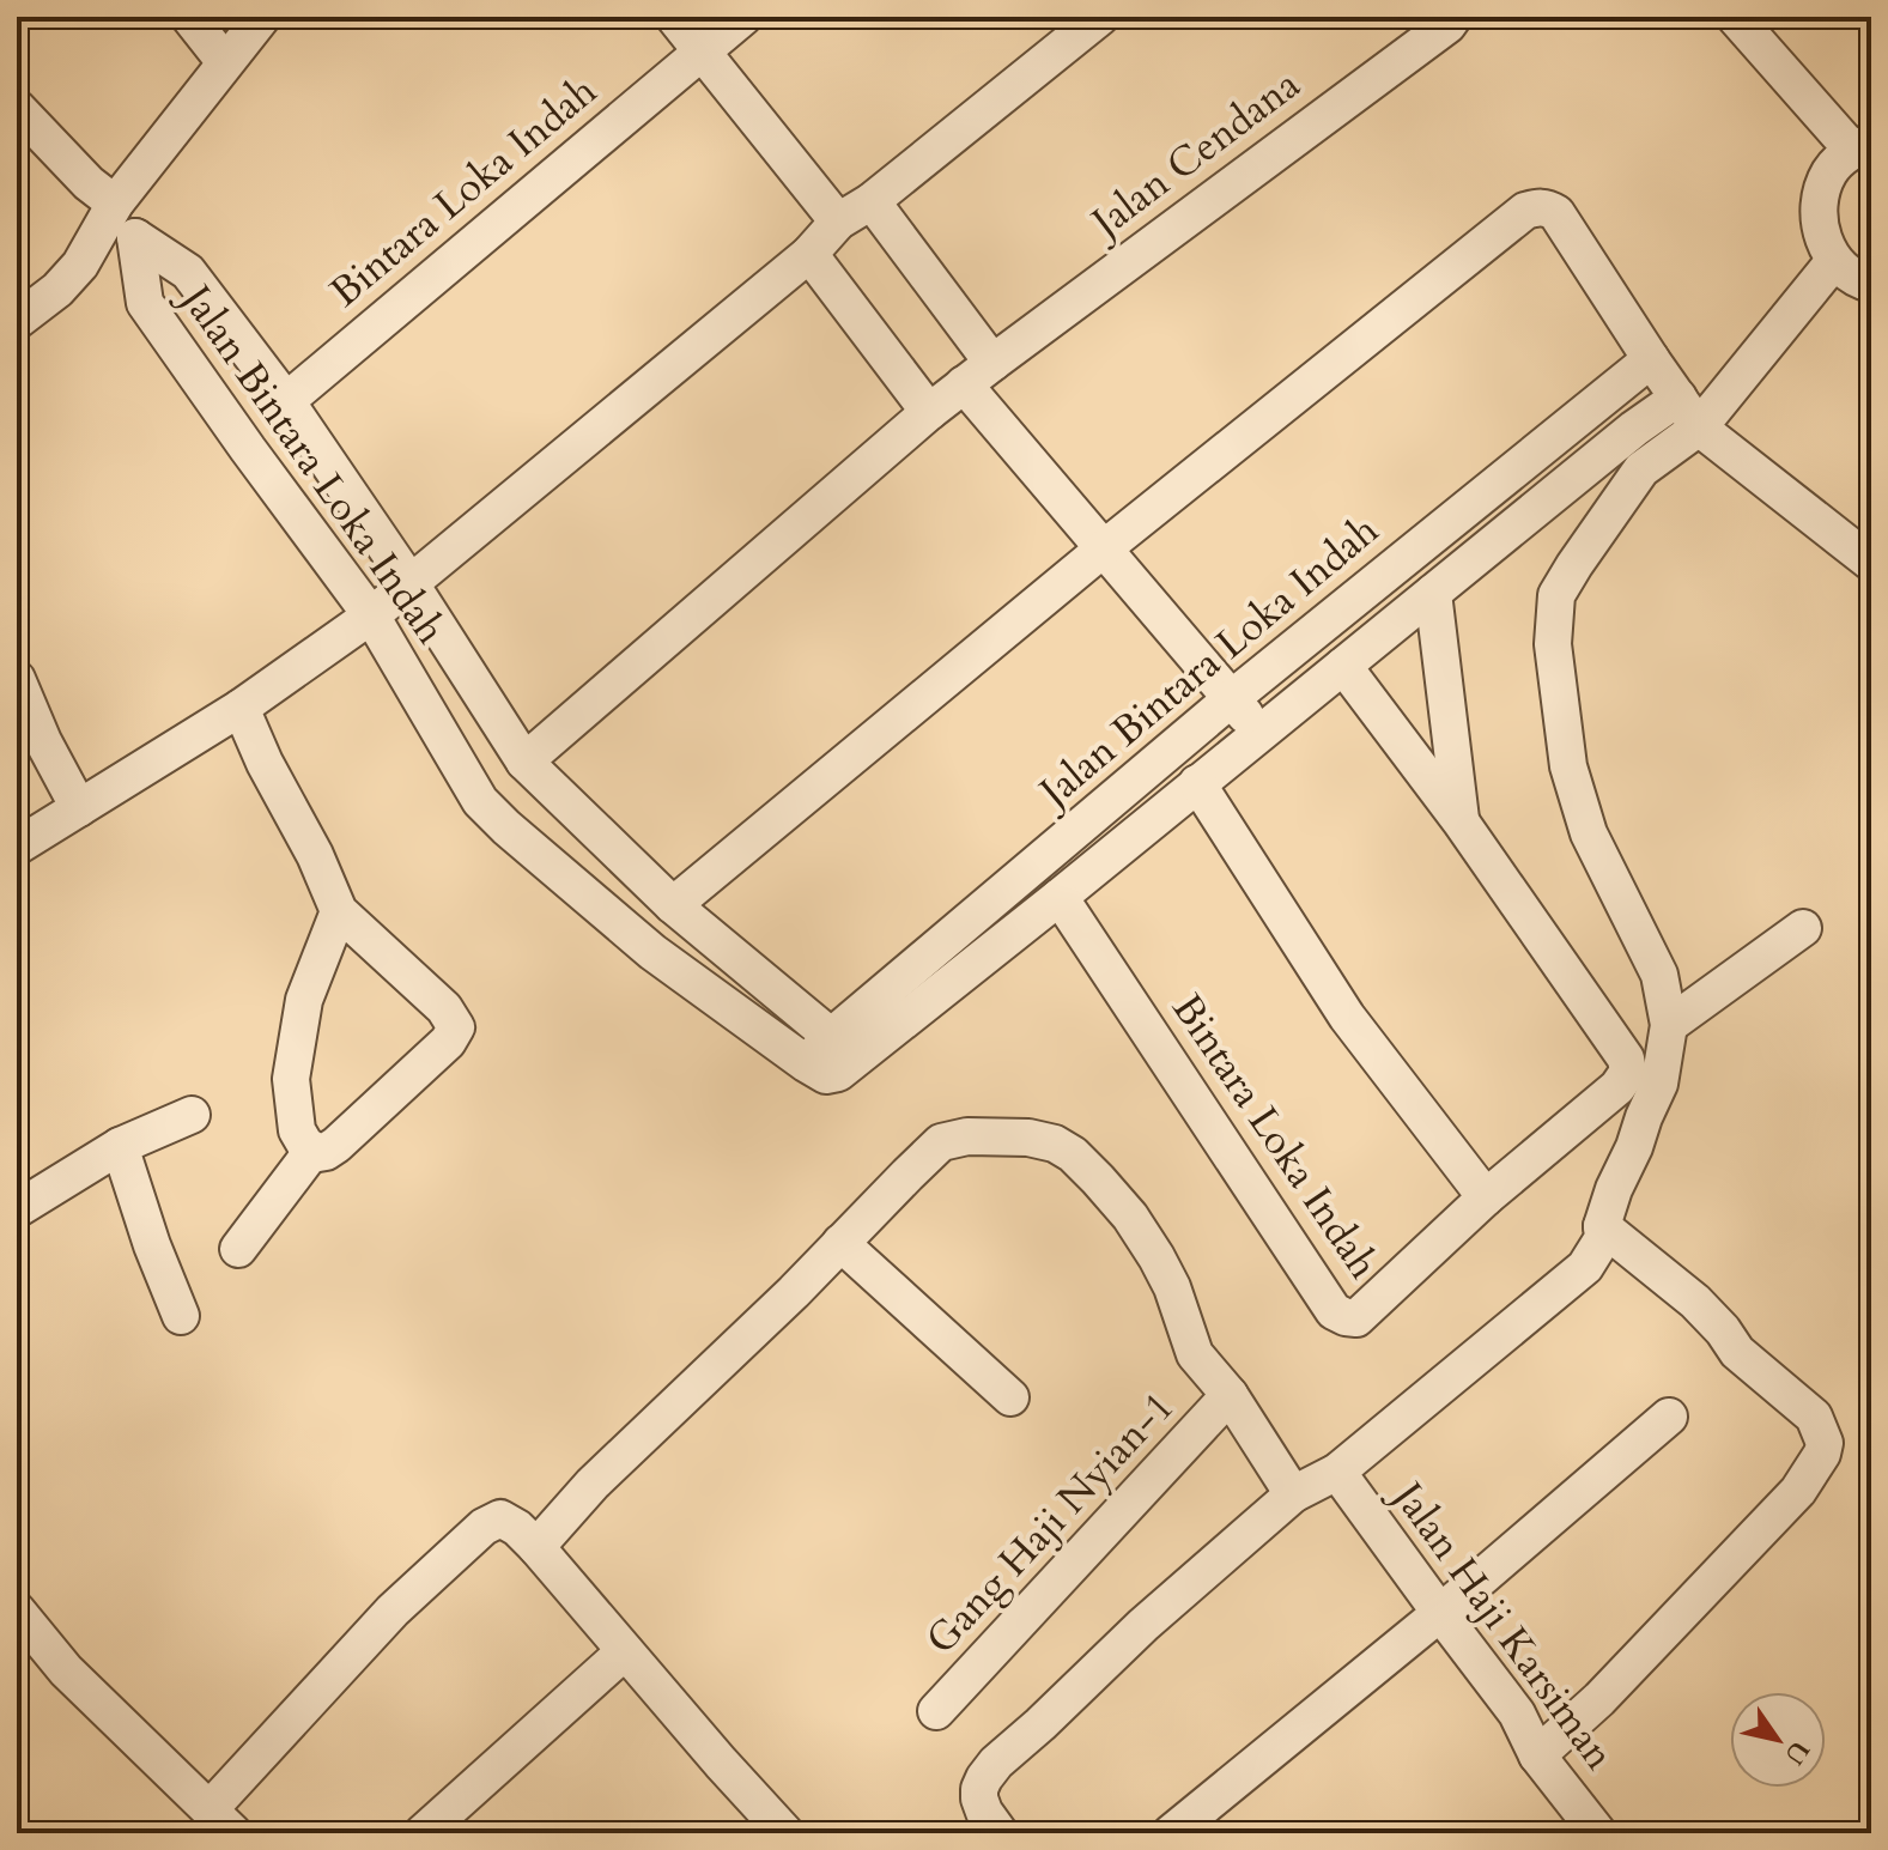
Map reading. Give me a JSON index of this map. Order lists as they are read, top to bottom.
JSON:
{
  "streets": {
    "street": [
      "Jalan Cendana",
      "Bintara Loka Indah",
      "Jalan Bintara Loka Indah",
      "Gang Haji Nyian-1",
      "Jalan Haji Karsiman"
    ]
  },
  "crossings": [
    ["Jalan Cendana", "Jalan Bintara Loka Indah"],
    ["Bintara Loka Indah", "Jalan Bintara Loka Indah"]
  ],
  "north": "bottom right"
}
